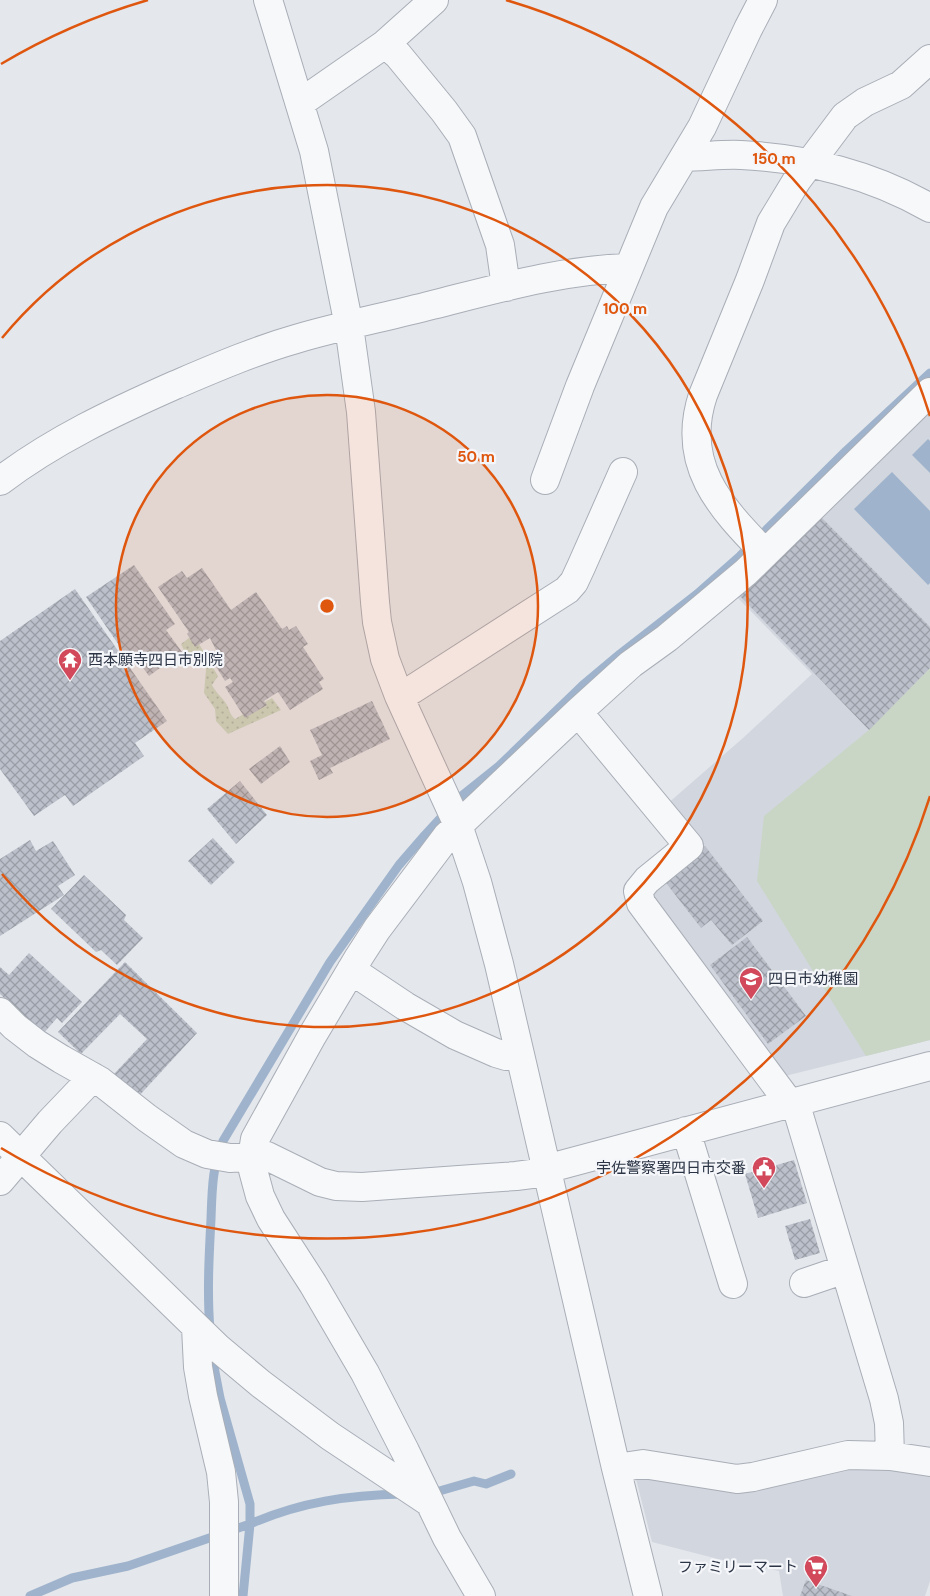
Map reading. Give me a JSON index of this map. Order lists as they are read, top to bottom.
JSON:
{
  "places": {
    "temple": ["西本願寺四日市別院"],
    "school or university": ["四日市幼稚園"],
    "public building": ["宇佐警察署四日市交番"],
    "supermarket": ["ファミリーマート"]
  },
  "rings": ["150 m", "100 m", "50 m"]
}
